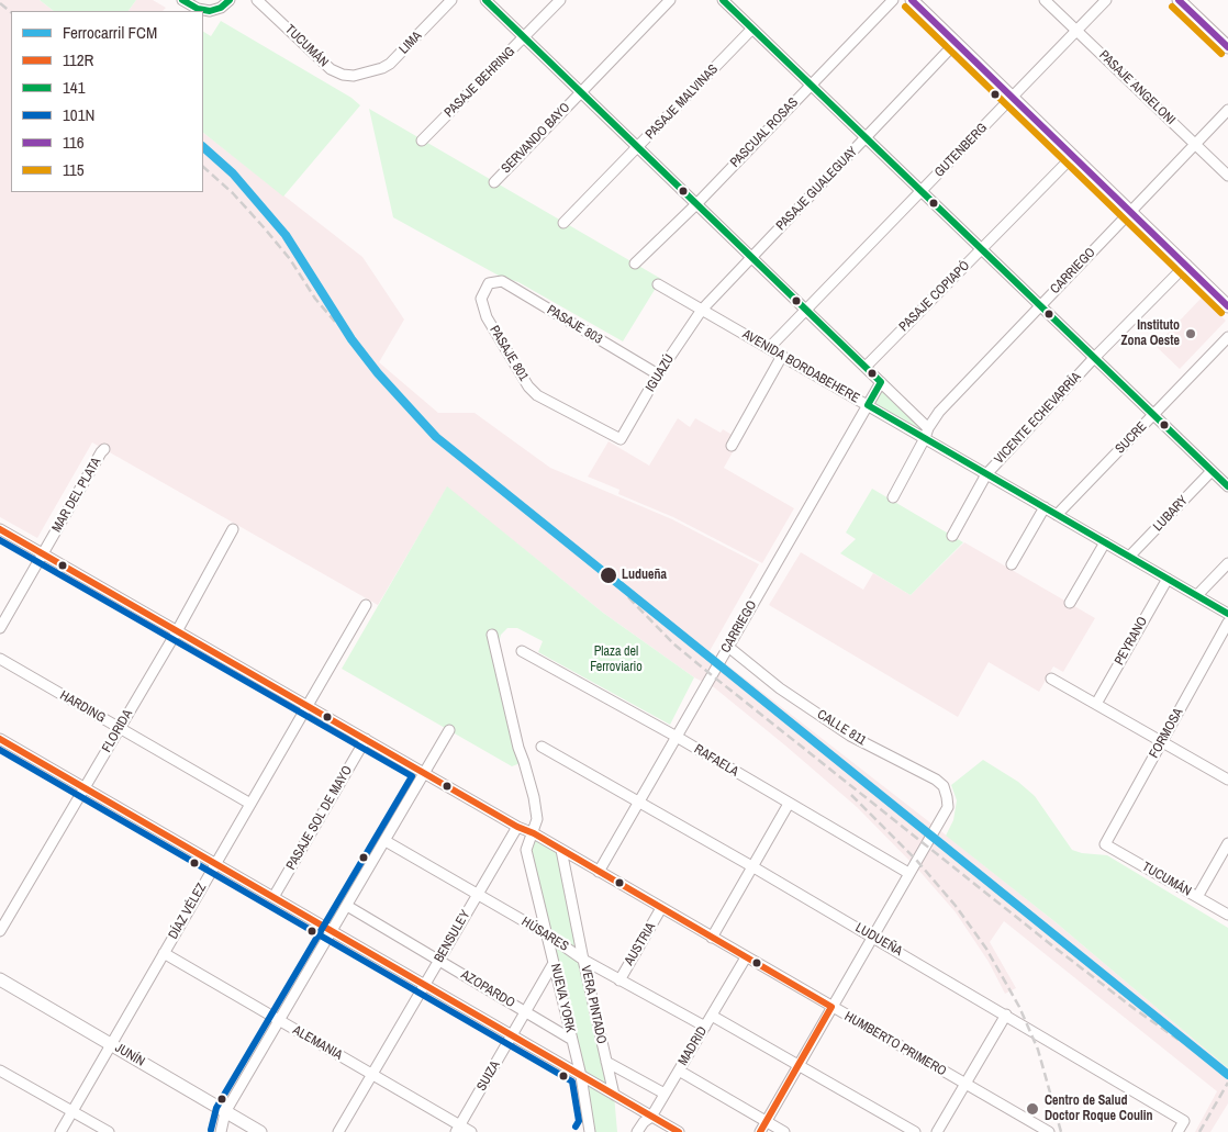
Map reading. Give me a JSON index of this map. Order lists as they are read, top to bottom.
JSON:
{
  "streets": {
    "main road": ["JUNÍN"],
    "street": [
      "LIMA",
      "TUCUMÁN",
      "PASAJE BEHRING",
      "PASAJE ANGELONI",
      "PASAJE MALVINAS",
      "PASCUAL ROSAS",
      "SERVANDO BAYO",
      "GUTENBERG",
      "PASAJE GUALEGUAY",
      "CARRIEGO",
      "PASAJE COPIAPÓ",
      "PASAJE 803",
      "PASAJE 801",
      "AVENIDA BORDABEHERE",
      "IGUAZÚ",
      "VICENTE ECHEVARRÍA",
      "SUCRE",
      "MAR DEL PLATA",
      "LUBARY",
      "PEYRANO",
      "HARDING",
      "CALLE 811",
      "FLORIDA",
      "FORMOSA",
      "RAFAELA",
      "PASAJE SOL DE MAYO",
      "DÍAZ VÉLEZ",
      "HÚSARES",
      "BENSULEY",
      "LUDUEÑA",
      "AUSTRIA",
      "AZOPARDO",
      "NUEVA YORK",
      "VERA PINTADO",
      "ALEMANIA",
      "HUMBERTO PRIMERO",
      "MADRID",
      "SUIZA"
    ]
  },
  "crossings": [
    ["LIMA", "TUCUMÁN"],
    ["TUCUMÁN", "FORMOSA"],
    ["PASAJE ANGELONI", "GUTENBERG"],
    ["PASAJE ANGELONI", "CARRIEGO"],
    ["GUTENBERG", "AVENIDA BORDABEHERE"],
    ["PASAJE GUALEGUAY", "AVENIDA BORDABEHERE"],
    ["PASAJE GUALEGUAY", "IGUAZÚ"],
    ["CARRIEGO", "AVENIDA BORDABEHERE"],
    ["CARRIEGO", "CALLE 811"],
    ["CARRIEGO", "RAFAELA"],
    ["CARRIEGO", "LUDUEÑA"],
    ["CARRIEGO", "HUMBERTO PRIMERO"],
    ["PASAJE 803", "PASAJE 801"],
    ["PASAJE 803", "IGUAZÚ"],
    ["PASAJE 801", "IGUAZÚ"],
    ["AVENIDA BORDABEHERE", "IGUAZÚ"],
    ["AVENIDA BORDABEHERE", "VICENTE ECHEVARRÍA"],
    ["AVENIDA BORDABEHERE", "SUCRE"],
    ["AVENIDA BORDABEHERE", "LUBARY"],
    ["AVENIDA BORDABEHERE", "PEYRANO"],
    ["MAR DEL PLATA", "HUMBERTO PRIMERO"],
    ["HARDING", "FLORIDA"],
    ["HARDING", "DÍAZ VÉLEZ"],
    ["CALLE 811", "RAFAELA"],
    ["FLORIDA", "HUMBERTO PRIMERO"],
    ["PASAJE SOL DE MAYO", "HUMBERTO PRIMERO"],
    ["DÍAZ VÉLEZ", "ALEMANIA"],
    ["DÍAZ VÉLEZ", "HUMBERTO PRIMERO"],
    ["DÍAZ VÉLEZ", "JUNÍN"],
    ["HÚSARES", "BENSULEY"],
    ["HÚSARES", "AUSTRIA"],
    ["HÚSARES", "NUEVA YORK"],
    ["HÚSARES", "VERA PINTADO"],
    ["HÚSARES", "MADRID"],
    ["BENSULEY", "AZOPARDO"],
    ["BENSULEY", "ALEMANIA"],
    ["BENSULEY", "HUMBERTO PRIMERO"],
    ["AUSTRIA", "HUMBERTO PRIMERO"],
    ["AZOPARDO", "NUEVA YORK"],
    ["AZOPARDO", "SUIZA"],
    ["NUEVA YORK", "HUMBERTO PRIMERO"],
    ["NUEVA YORK", "SUIZA"],
    ["VERA PINTADO", "HUMBERTO PRIMERO"],
    ["ALEMANIA", "SUIZA"],
    ["HUMBERTO PRIMERO", "MADRID"]
  ],
  "parks": ["Plaza del Ferroviario"],
  "places": ["Instituto Zona Oeste", "Ludueña", "Centro de Salud Doctor Roque Coulin"],
  "lines": [
    "transit line 141",
    "transit line 116",
    "transit line 115",
    "rail line FCM",
    "transit line 112R",
    "transit line 101N"
  ],
  "legend": [
    "Ferrocarril FCM",
    "112R",
    "141",
    "101N",
    "116",
    "115"
  ]
}
